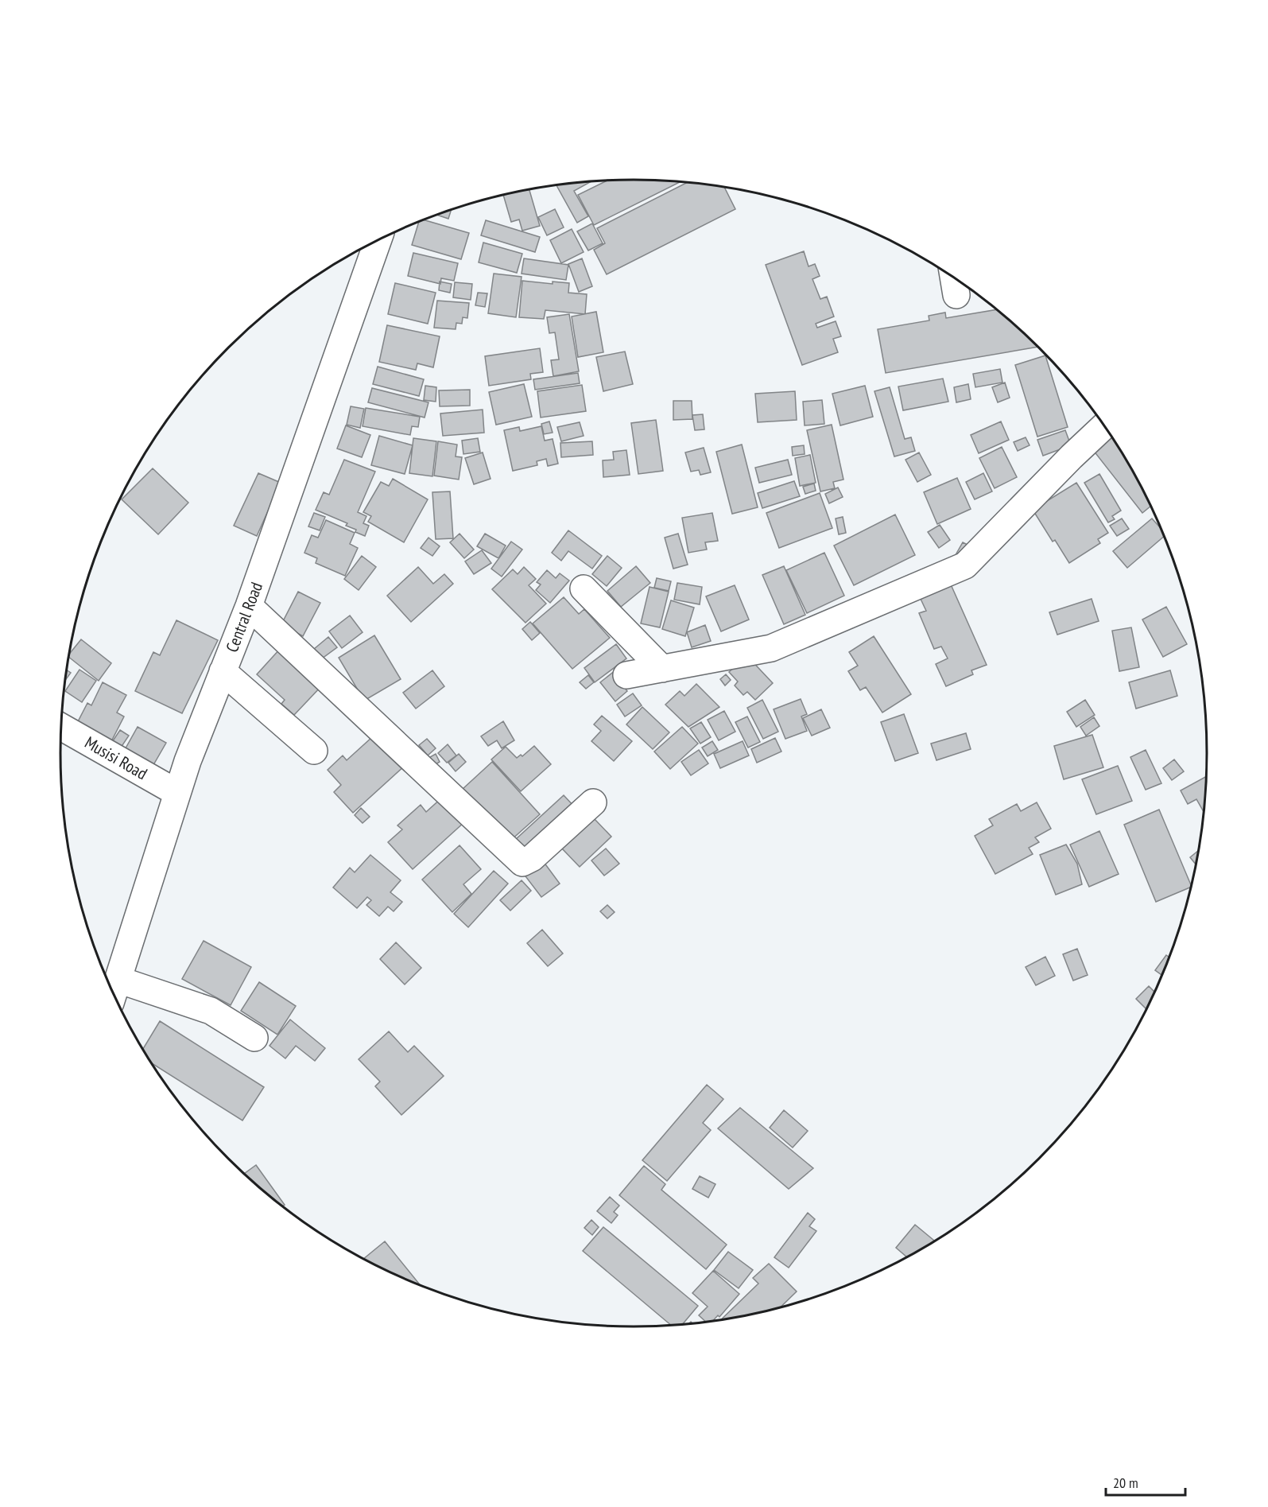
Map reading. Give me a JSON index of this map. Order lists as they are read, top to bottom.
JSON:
{
  "streets": {
    "street": ["Central Road", "Musisi Road"]
  },
  "crossings": [
    ["Central Road", "Musisi Road"]
  ],
  "scale_bar": "20 m"
}
